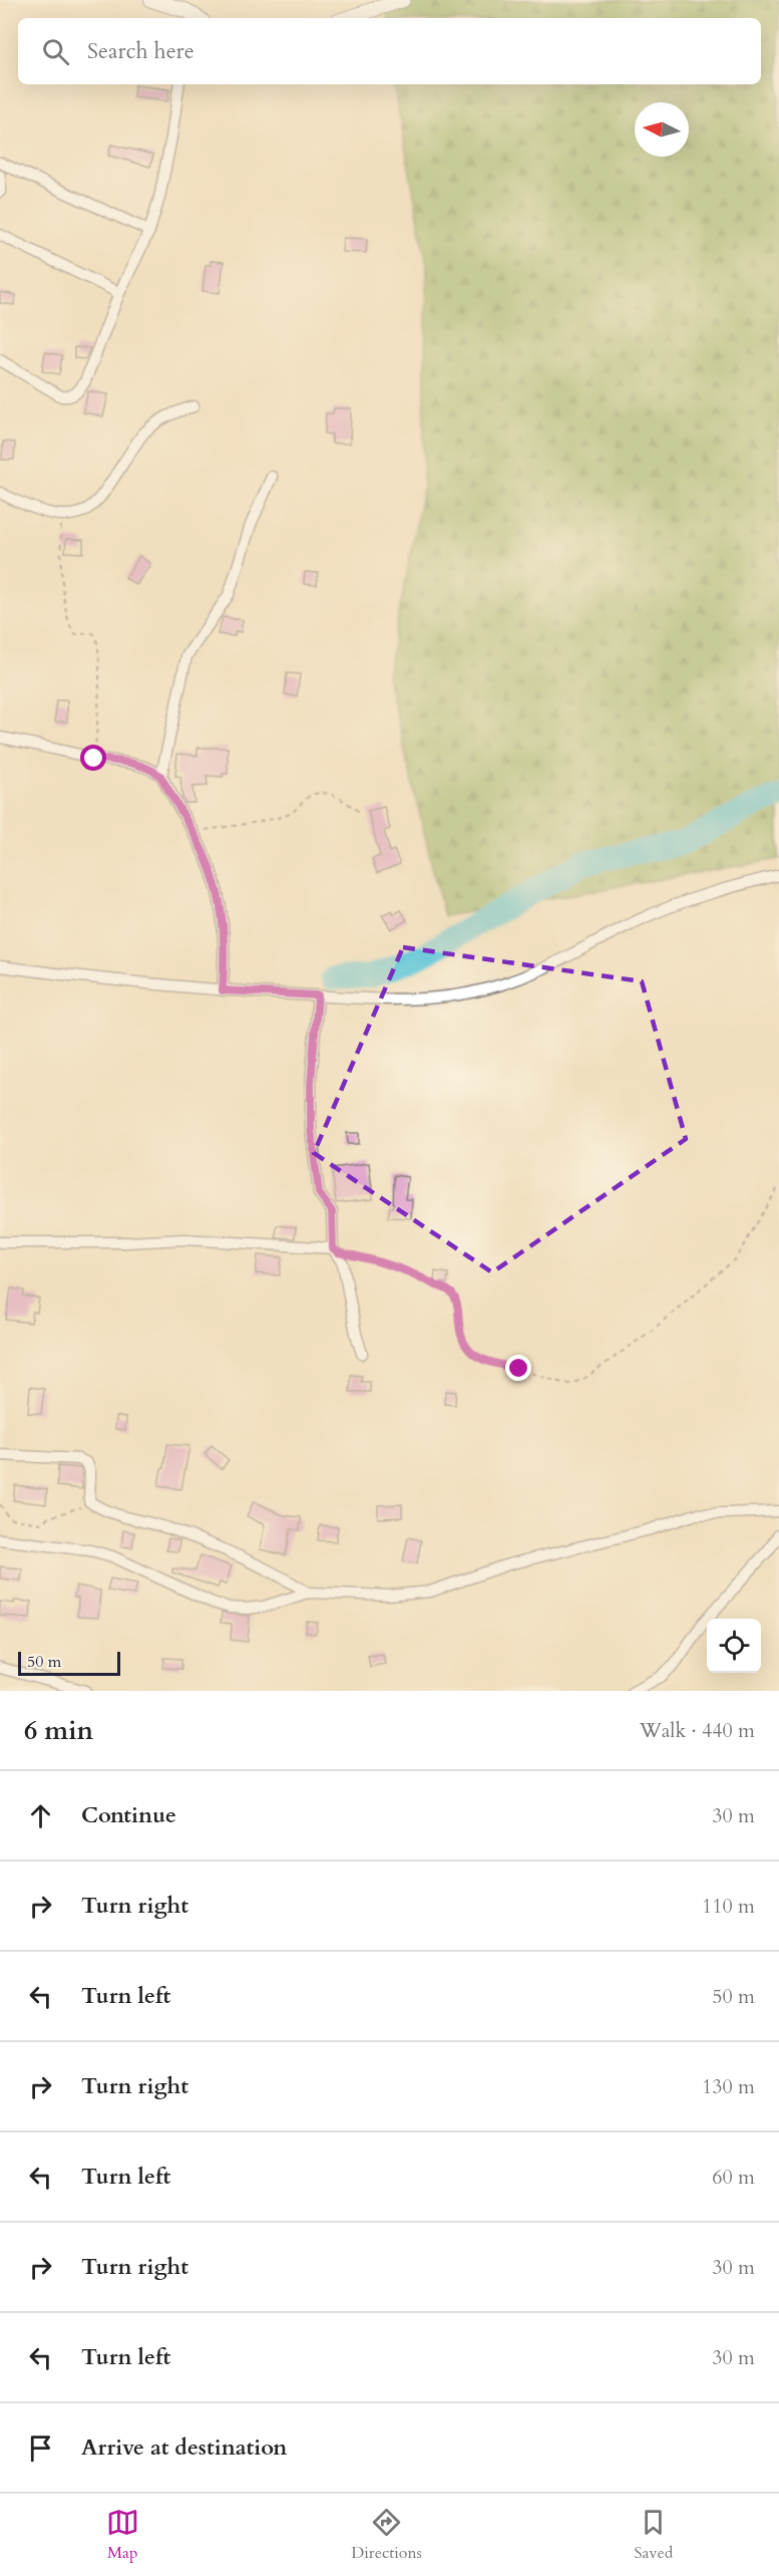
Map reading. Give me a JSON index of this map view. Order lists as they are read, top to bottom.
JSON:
{
  "scale_bar": "50 m",
  "north": "left",
  "page": {
    "search": "Search here",
    "scale": "50 m",
    "heading": ["6 min", "Walk · 440 m"],
    "list": [
      ["Continue", "30 m"],
      ["Turn right", "110 m"],
      ["Turn left", "50 m"],
      ["Turn right", "130 m"],
      ["Turn left", "60 m"],
      ["Turn right", "30 m"],
      ["Turn left", "30 m"],
      "Arrive at destination"
    ],
    "nav": ["Map", "Directions", "Saved"]
  }
}
